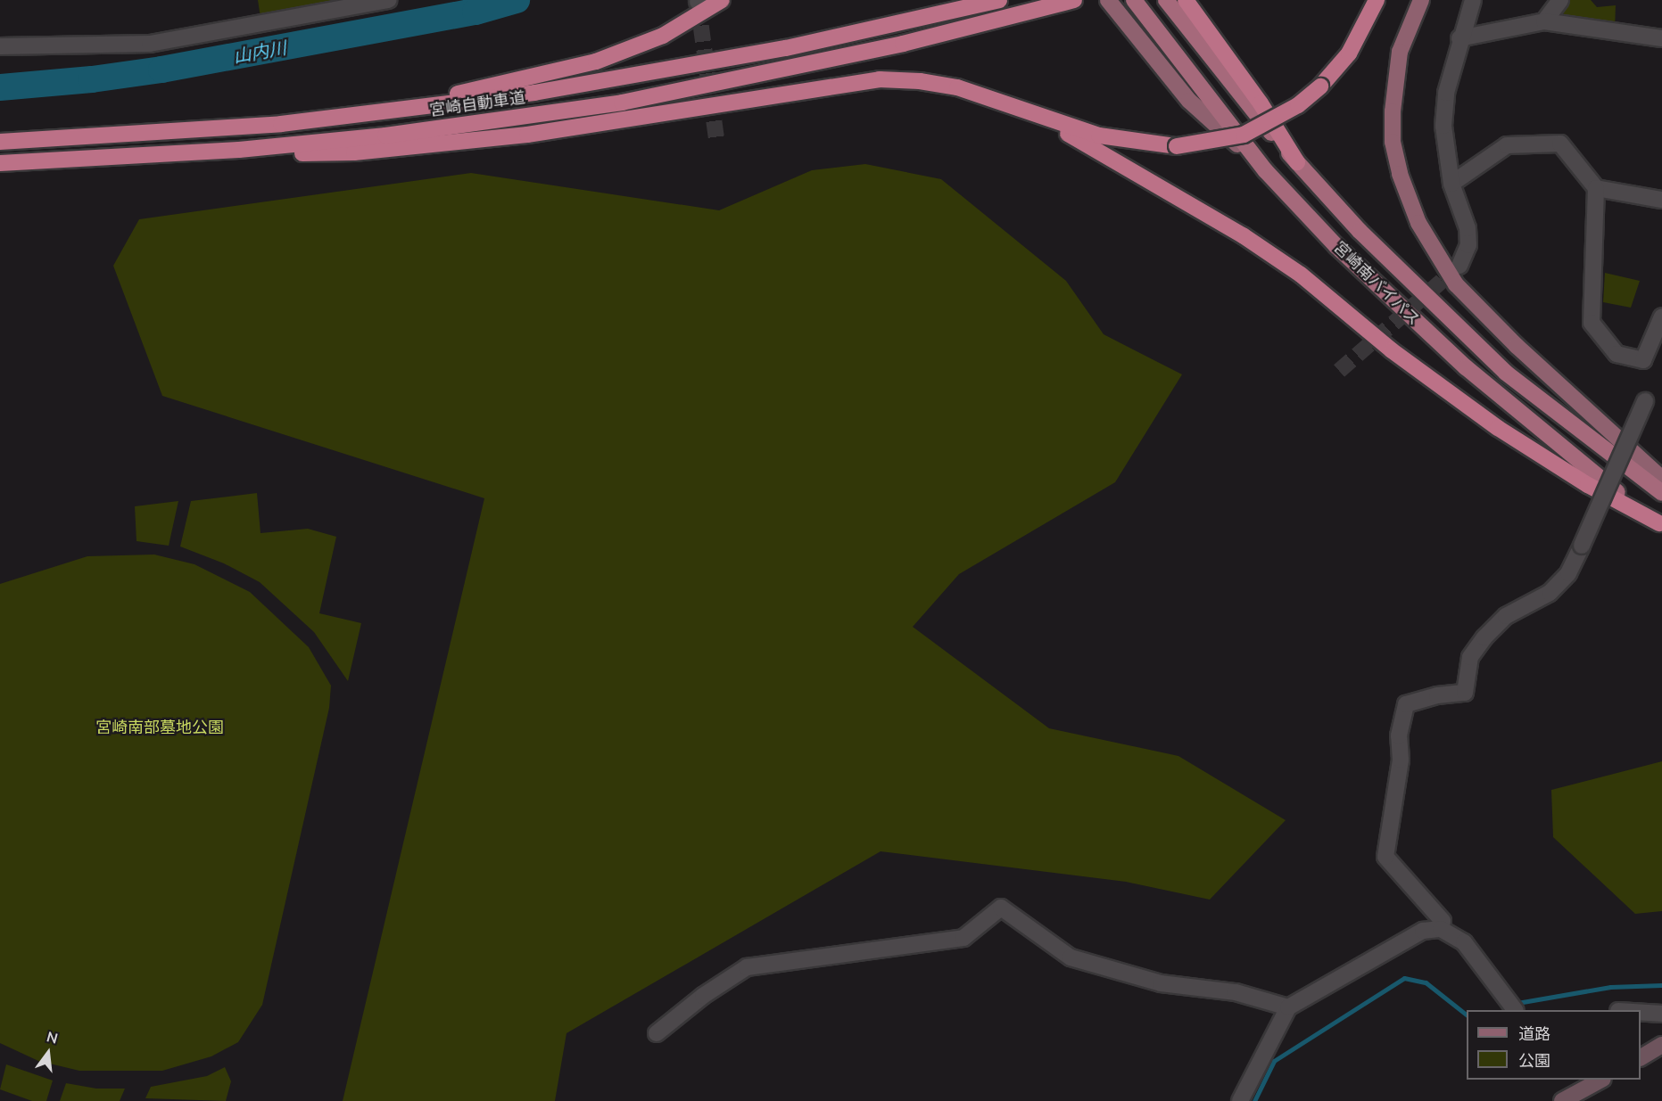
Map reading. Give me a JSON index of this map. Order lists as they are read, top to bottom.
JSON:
{
  "streets": {
    "highway": ["宮崎自動車道", "宮崎南バイパス"]
  },
  "water": ["山内川"],
  "parks": ["宮崎南部墓地公園"],
  "legend": ["道路", "公園"],
  "north": "top"
}
